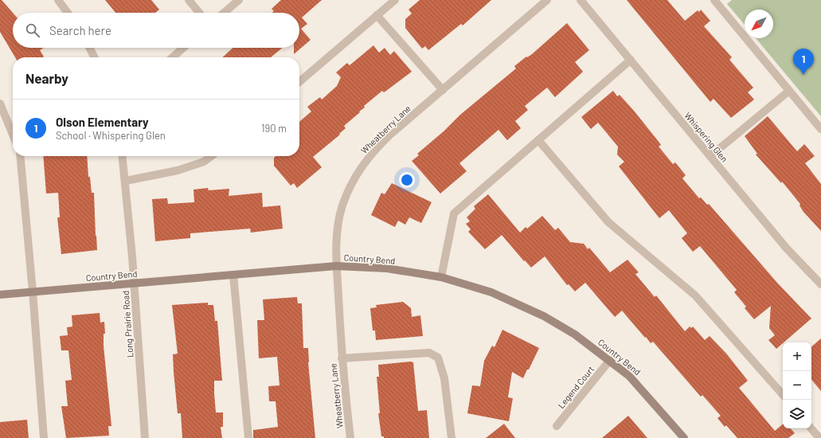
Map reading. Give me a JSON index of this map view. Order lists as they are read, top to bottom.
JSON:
{
  "streets": {
    "street": [
      "Wheatberry Lane",
      "Whispering Glen",
      "Country Bend",
      "Long Prairie Road",
      "Legend Court"
    ]
  },
  "crossings": [
    ["Wheatberry Lane", "Country Bend"],
    ["Country Bend", "Long Prairie Road"],
    ["Country Bend", "Legend Court"]
  ],
  "north": "bottom left",
  "page": {
    "search": "Search here",
    "pins": "1",
    "heading": "Nearby",
    "list": [
      {
        "mark": "1",
        "name": "Olson Elementary",
        "note": "School · Whispering Glen",
        "value": "190 m"
      }
    ],
    "map_buttons": ["+", "−"]
  }
}
